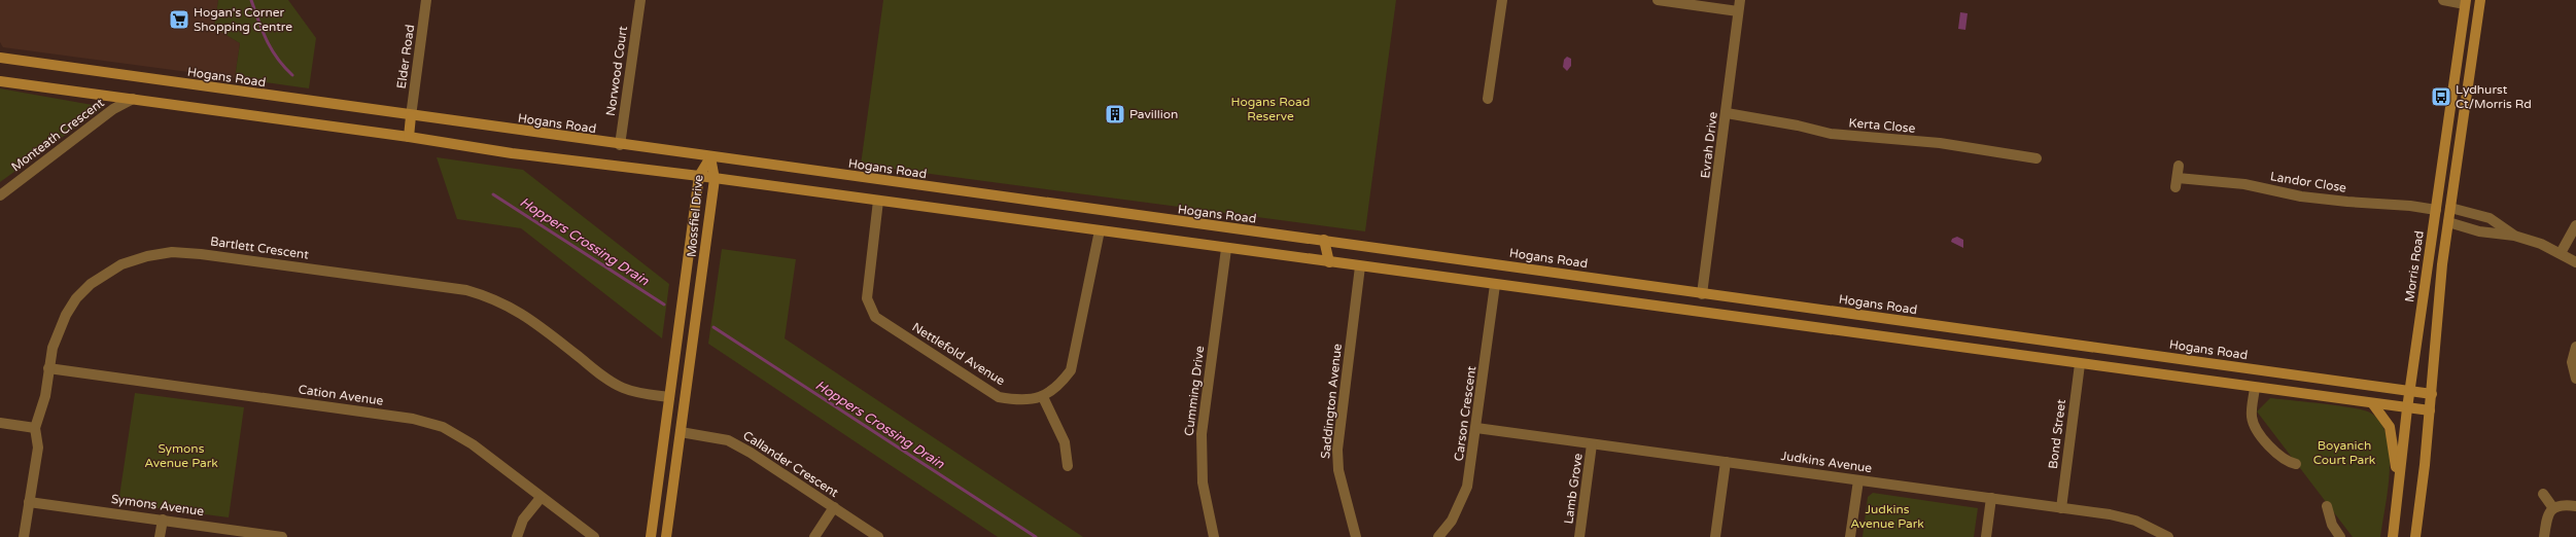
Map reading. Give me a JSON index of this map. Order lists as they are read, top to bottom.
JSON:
{
  "streets": {
    "street": [
      "Elder Road",
      "Norwood Court",
      "Hogans Road",
      "Kerta Close",
      "Monteath Crescent",
      "Evrah Drive",
      "Landor Close",
      "Mossfiel Drive",
      "Bartlett Crescent",
      "Morris Road",
      "Nettlefold Avenue",
      "Cumming Drive",
      "Cation Avenue",
      "Saddington Avenue",
      "Carson Crescent",
      "Bond Street",
      "Judkins Avenue",
      "Callander Crescent",
      "Lamb Grove",
      "Symons Avenue"
    ]
  },
  "crossings": [
    ["Elder Road", "Hogans Road"],
    ["Norwood Court", "Hogans Road"],
    ["Hogans Road", "Evrah Drive"],
    ["Hogans Road", "Mossfiel Drive"],
    ["Hogans Road", "Morris Road"],
    ["Kerta Close", "Evrah Drive"],
    ["Landor Close", "Morris Road"],
    ["Mossfiel Drive", "Bartlett Crescent"],
    ["Mossfiel Drive", "Callander Crescent"],
    ["Bartlett Crescent", "Cation Avenue"],
    ["Carson Crescent", "Judkins Avenue"],
    ["Bond Street", "Judkins Avenue"],
    ["Judkins Avenue", "Lamb Grove"]
  ],
  "water": ["Hoppers Crossing Drain"],
  "parks": [
    "Hogans Road Reserve",
    "Boyanich Court Park",
    "Symons Avenue Park",
    "Judkins Avenue Park"
  ],
  "places": {
    "supermarket": ["Hogan's Corner Shopping Centre"],
    "bus stop": ["Lydhurst Ct/Morris Rd"],
    "building": ["Pavillion"]
  }
}
